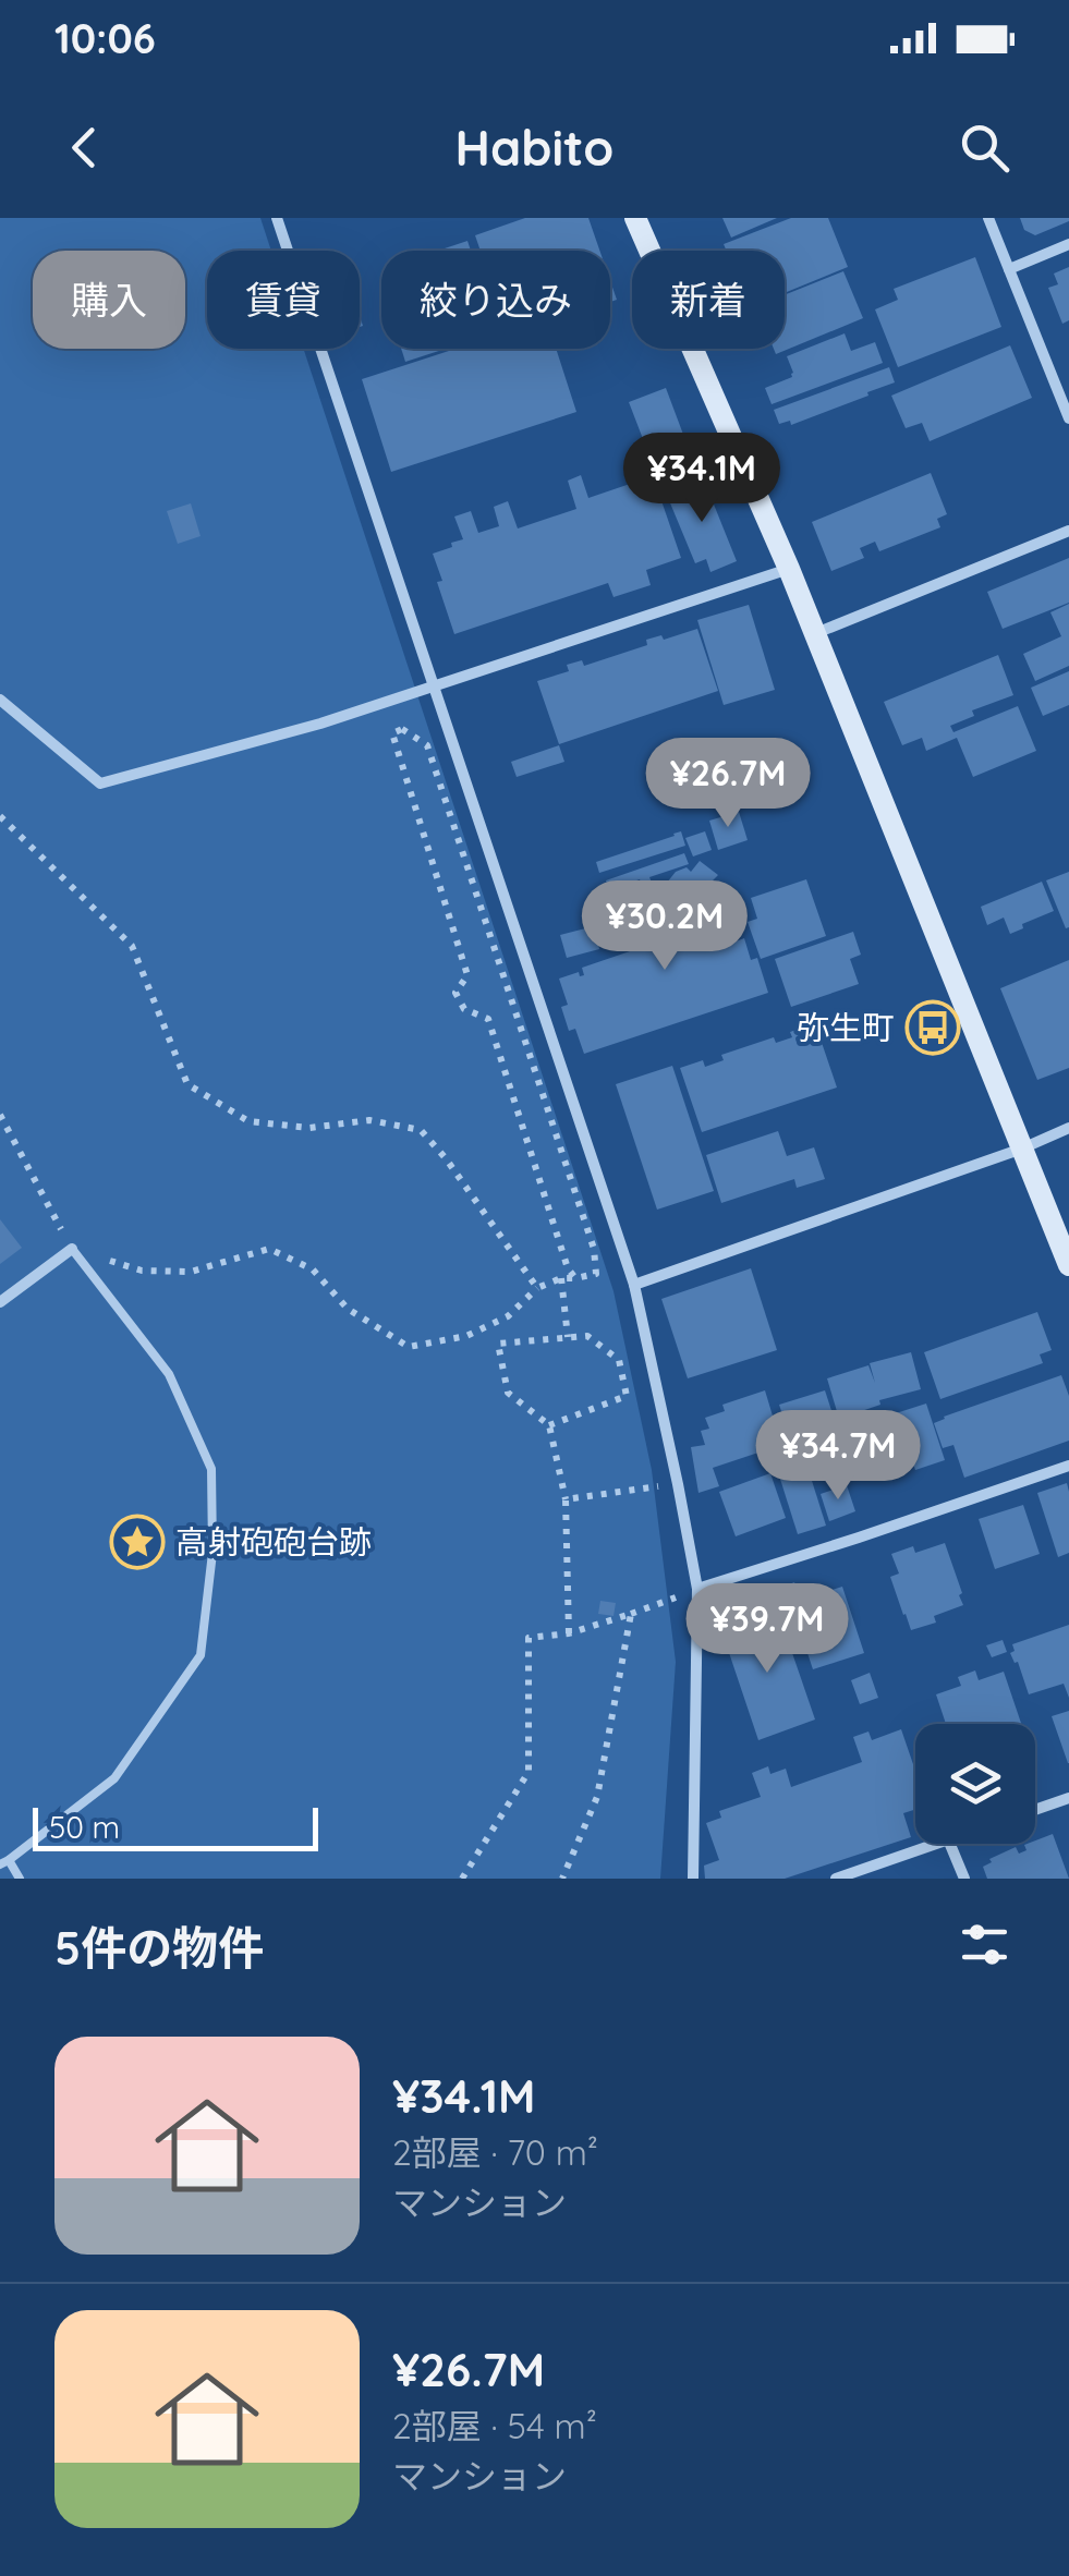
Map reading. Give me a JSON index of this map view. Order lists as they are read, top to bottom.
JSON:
{
  "places": {
    "bus stop": ["弥生町"],
    "place": ["高射砲砲台跡"]
  },
  "scale_bar": "50 m",
  "page": {
    "status": "10:06",
    "header": "Habito",
    "chip": [
      "購入",
      "賃貸",
      "絞り込み",
      "新着"
    ],
    "price": [
      "¥34.1M",
      "¥26.7M",
      "¥30.2M",
      "¥34.7M",
      "¥39.7M"
    ],
    "scale": "50 m",
    "heading": "5件の物件",
    "list": [
      {
        "name": "¥34.1M",
        "note": "2部屋 · 70 m² · マンション"
      },
      {
        "name": "¥26.7M",
        "note": "2部屋 · 54 m² · マンション"
      }
    ]
  }
}
